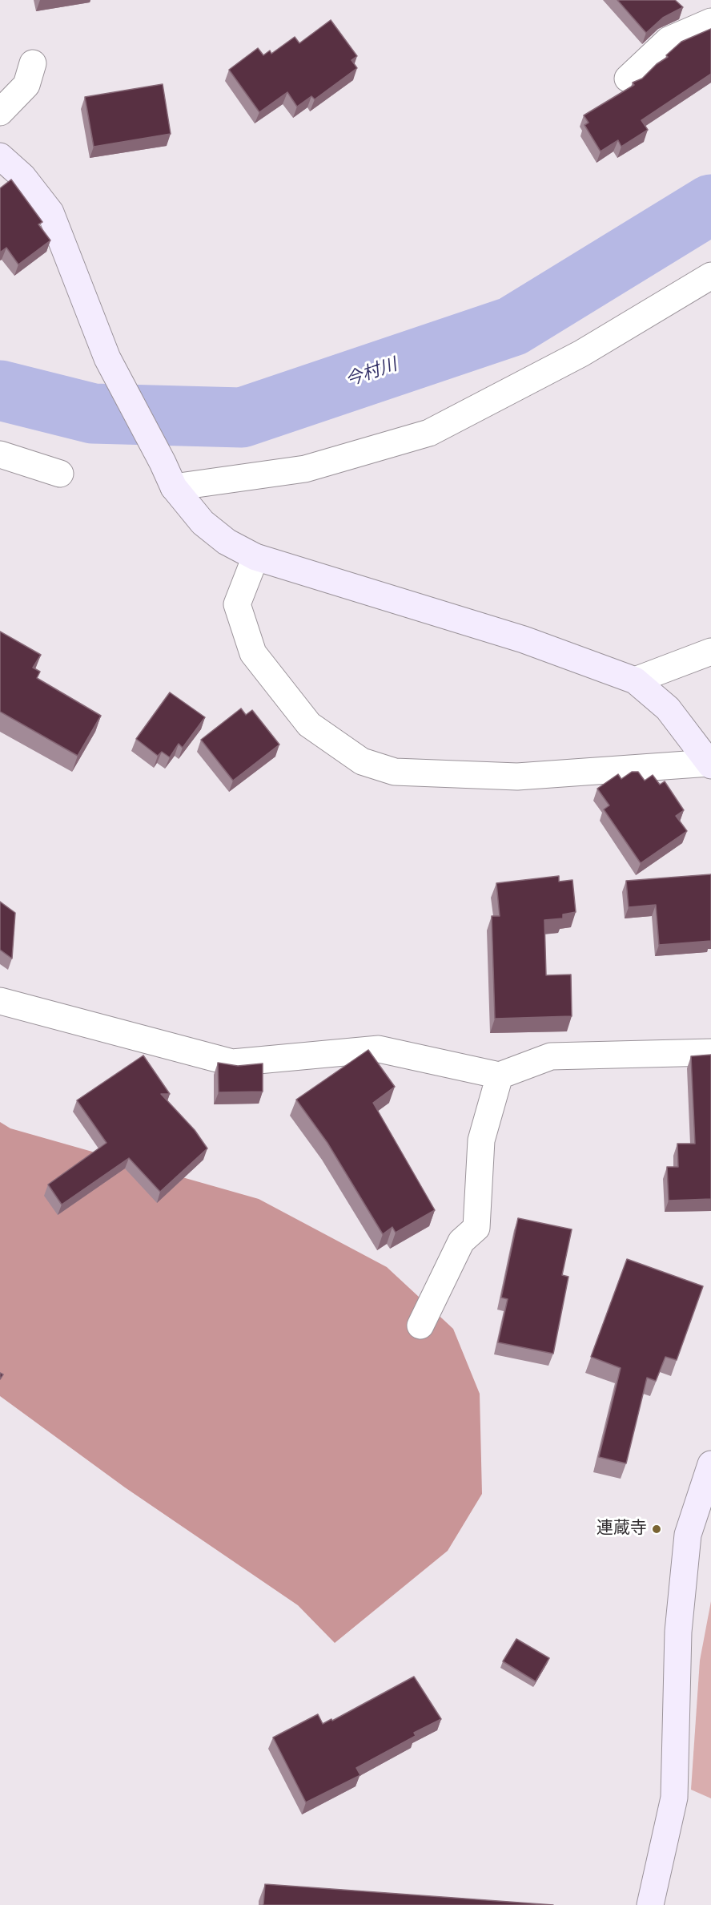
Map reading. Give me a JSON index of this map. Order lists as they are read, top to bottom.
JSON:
{
  "water": ["今村川"],
  "places": ["連蔵寺"]
}
